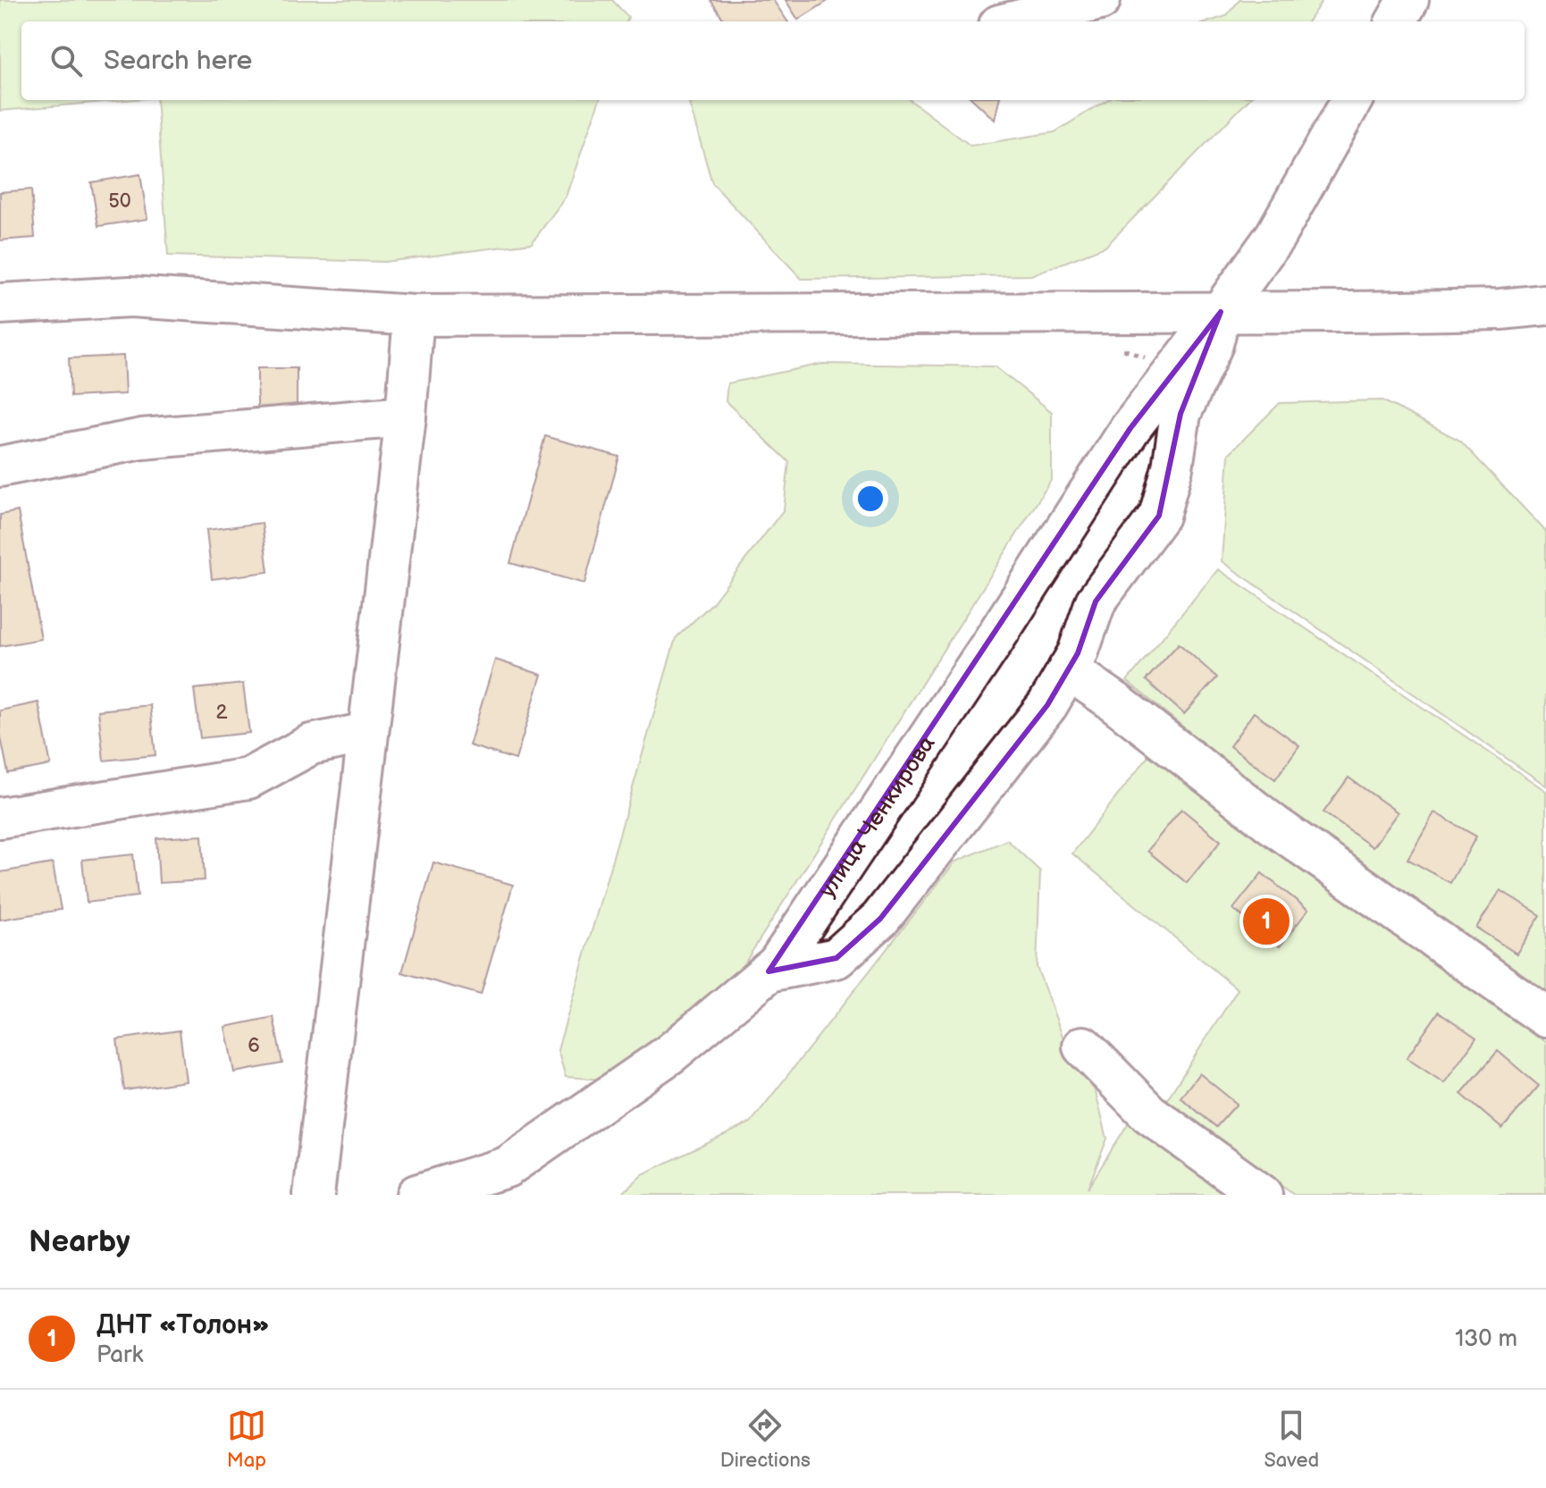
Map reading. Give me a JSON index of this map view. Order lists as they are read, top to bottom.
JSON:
{
  "streets": {
    "street": ["улица Ченкирова"]
  },
  "house_numbers": ["50", "2", "6"],
  "page": {
    "search": "Search here",
    "pins": "1",
    "heading": "Nearby",
    "list": [
      {
        "mark": "1",
        "name": "ДНТ «Толон»",
        "note": "Park",
        "value": "130 m"
      }
    ],
    "nav": ["Map", "Directions", "Saved"]
  }
}
